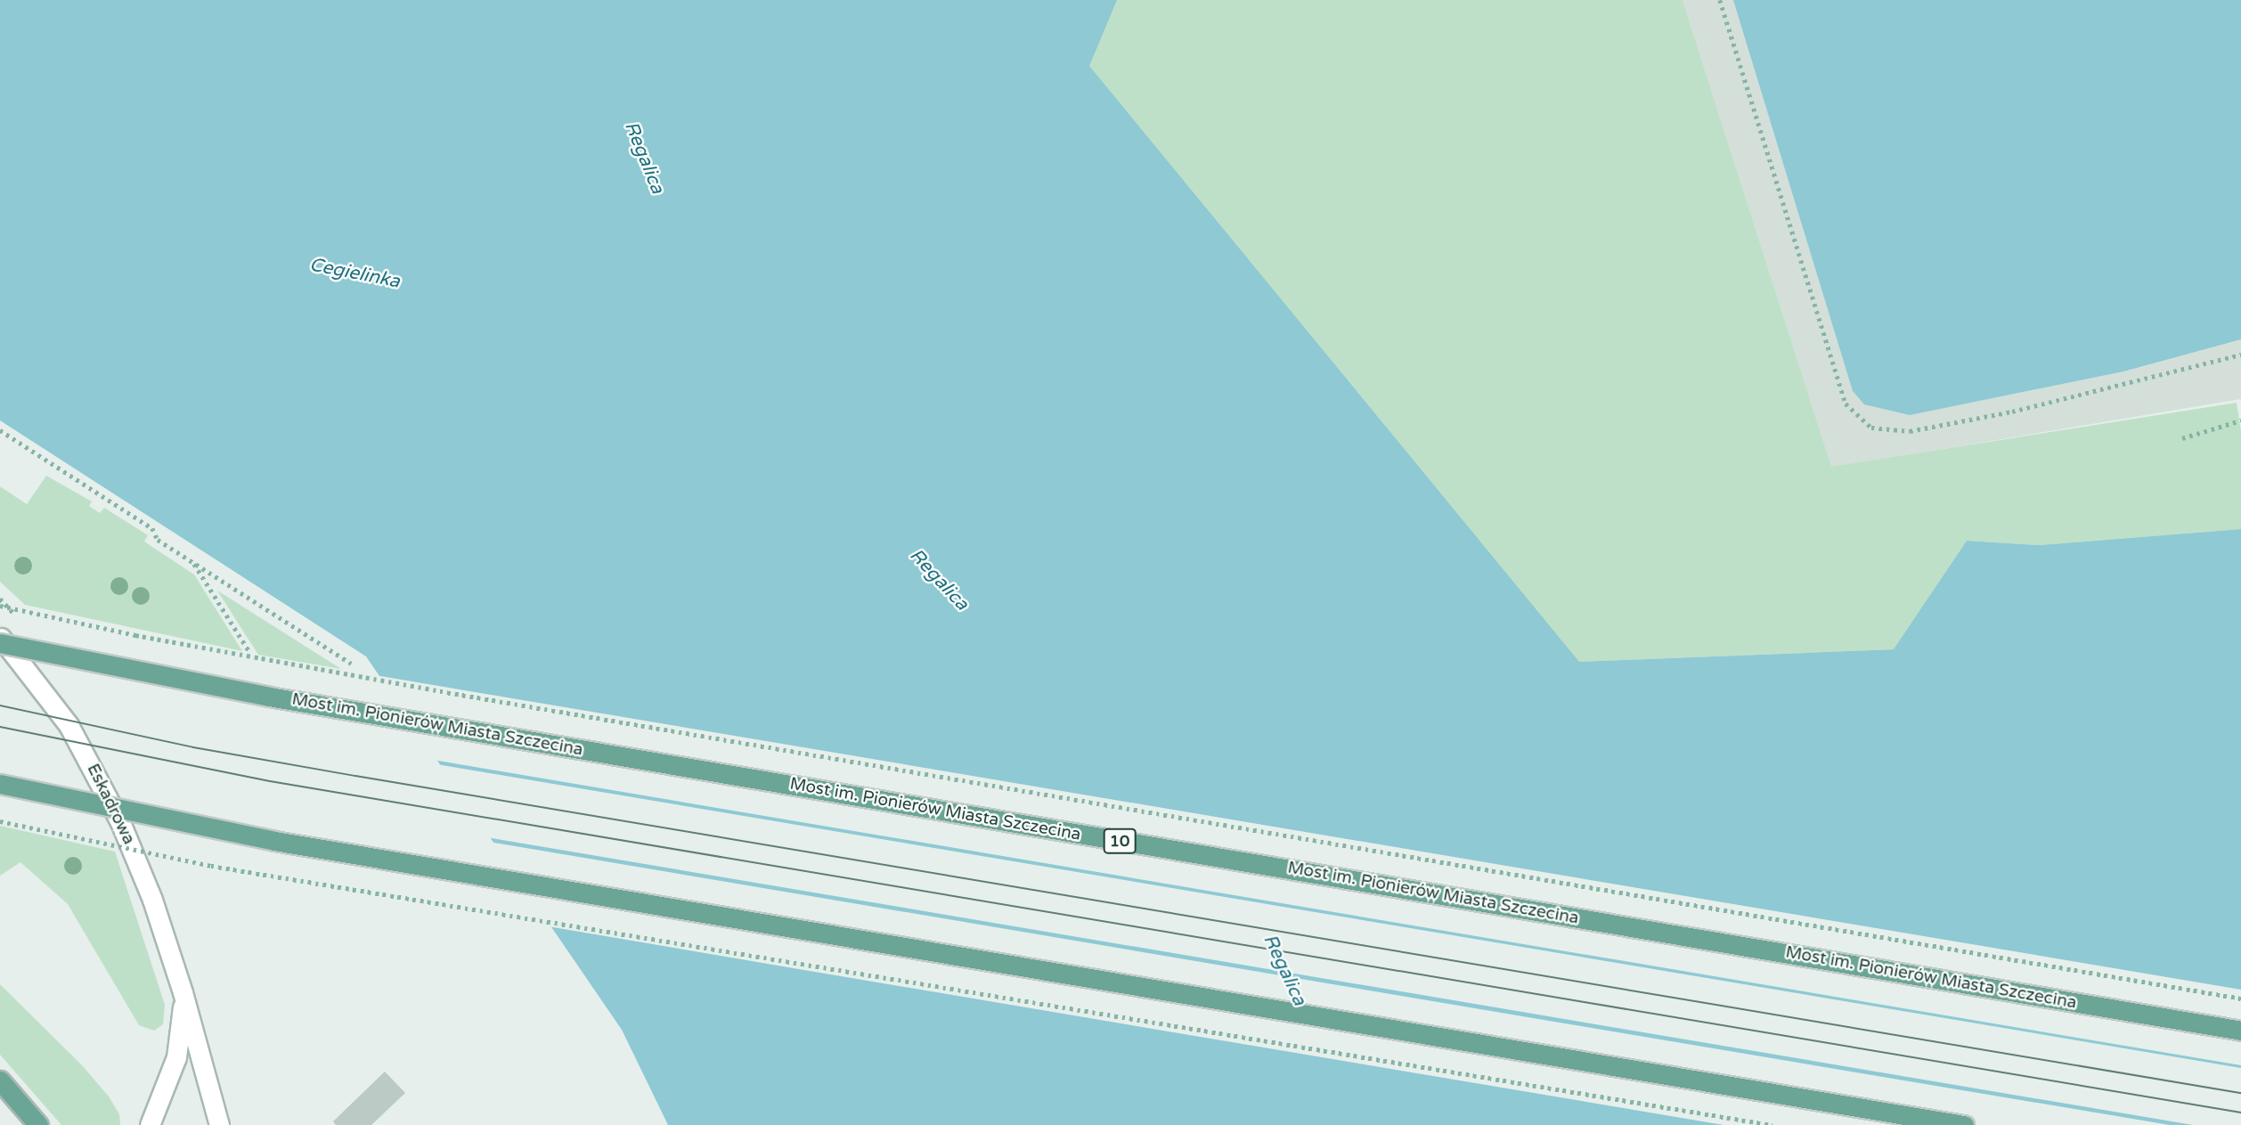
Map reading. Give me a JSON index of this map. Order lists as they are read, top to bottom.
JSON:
{
  "streets": {
    "main road": ["Most im. Pionierów Miasta Szczecina", "10"],
    "street": ["Eskadrowa"]
  },
  "water": ["Regalica", "Cegielinka"]
}
